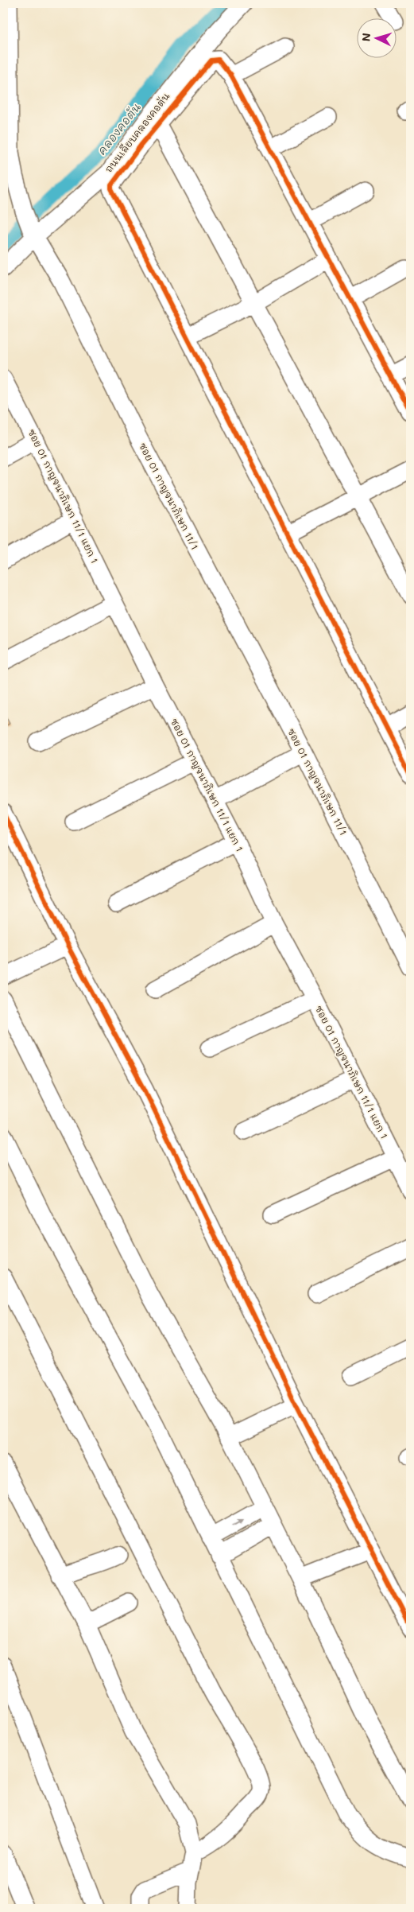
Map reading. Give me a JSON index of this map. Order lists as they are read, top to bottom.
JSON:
{
  "streets": {
    "street": ["ถนนเลียบคลองคอตัน", "ซอย 01 กาญจนาภิเษก 11/1 แยก 1", "ซอย 01 กาญจนาภิเษก 11/1"]
  },
  "crossings": [
    ["ถนนเลียบคลองคอตัน", "ซอย 01 กาญจนาภิเษก 11/1"]
  ],
  "water": ["คลองคอตัน"],
  "north": "left"
}
